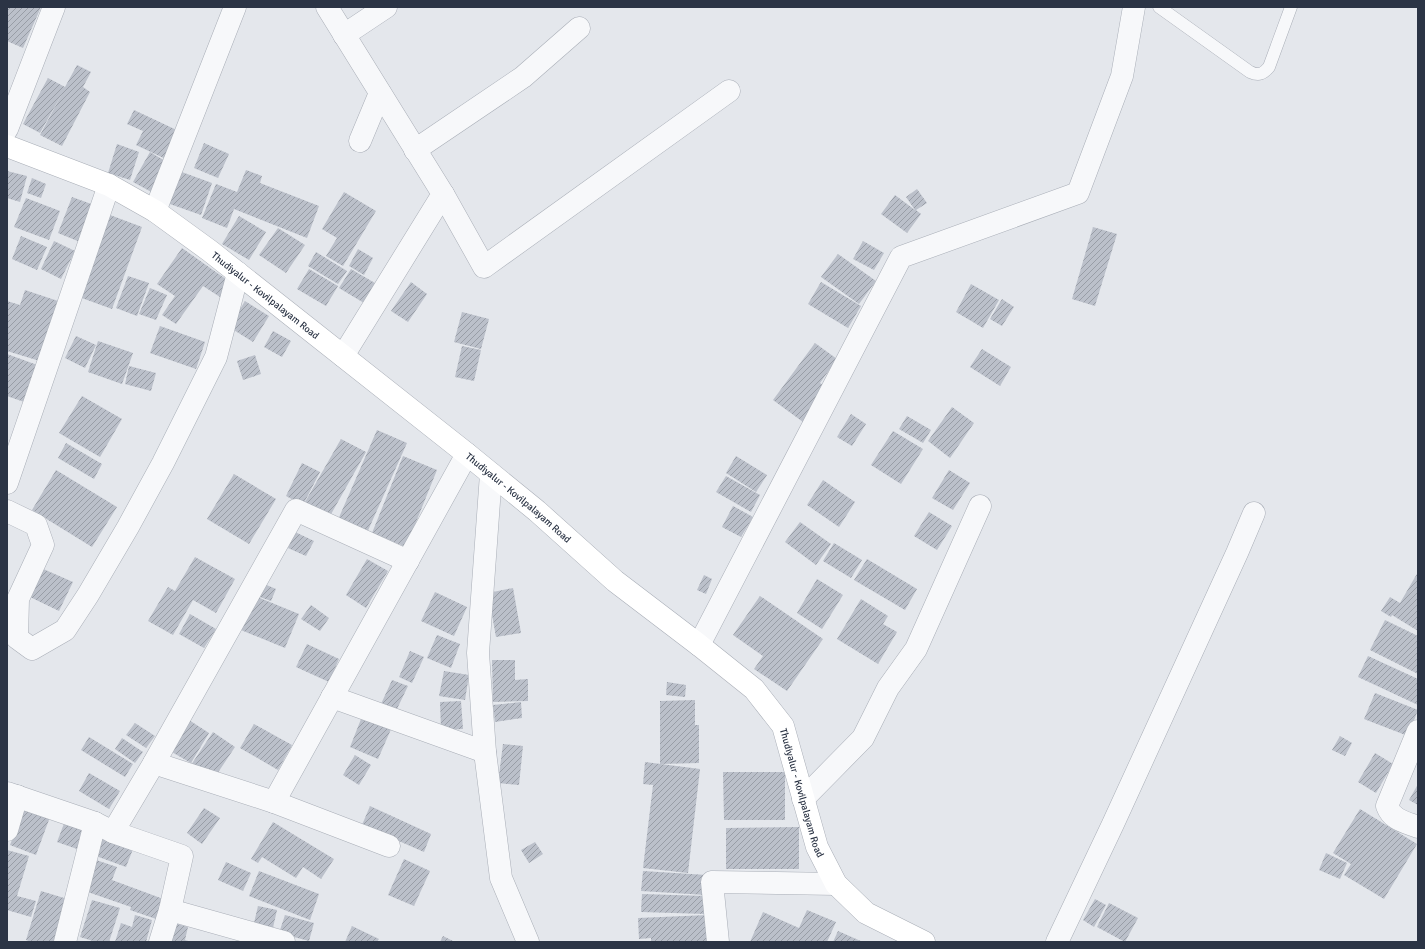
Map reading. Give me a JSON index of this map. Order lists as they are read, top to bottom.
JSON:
{
  "streets": {
    "main road": ["Thudiyalur - Kovilpalayam Road"]
  }
}
